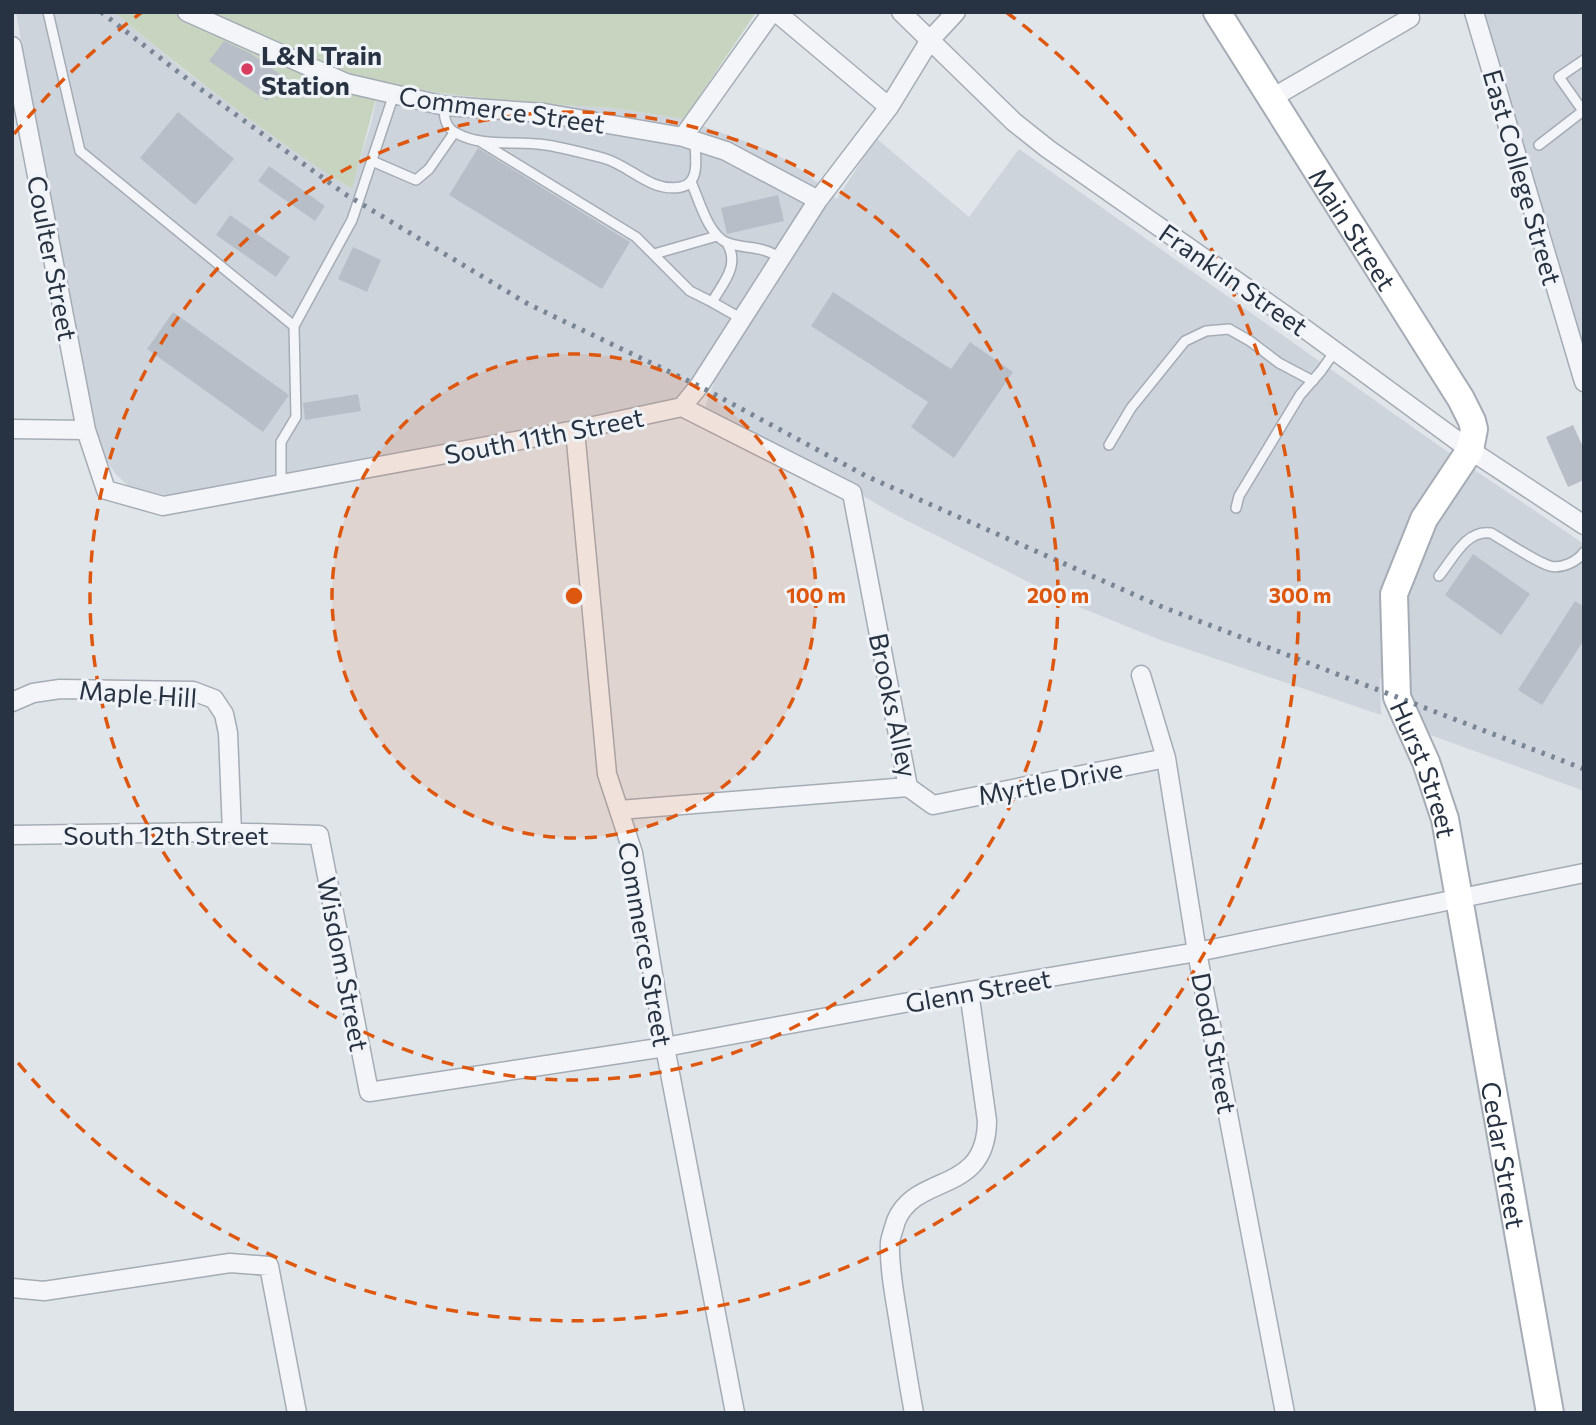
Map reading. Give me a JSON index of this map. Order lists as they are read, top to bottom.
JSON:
{
  "streets": {
    "street": [
      "Commerce Street",
      "East College Street",
      "Main Street",
      "Coulter Street",
      "Franklin Street",
      "South 11th Street",
      "Maple Hill",
      "Brooks Alley",
      "Hurst Street",
      "Myrtle Drive",
      "South 12th Street",
      "Wisdom Street",
      "Glenn Street",
      "Dodd Street",
      "Cedar Street"
    ]
  },
  "crossings": [
    ["Commerce Street", "South 11th Street"],
    ["Commerce Street", "Glenn Street"],
    ["Main Street", "Franklin Street"],
    ["Main Street", "Hurst Street"],
    ["Coulter Street", "South 11th Street"],
    ["Franklin Street", "Hurst Street"],
    ["South 11th Street", "Brooks Alley"],
    ["Maple Hill", "South 12th Street"],
    ["Brooks Alley", "Myrtle Drive"],
    ["Hurst Street", "Glenn Street"],
    ["Hurst Street", "Cedar Street"],
    ["Myrtle Drive", "Dodd Street"],
    ["South 12th Street", "Wisdom Street"],
    ["Wisdom Street", "Glenn Street"],
    ["Glenn Street", "Dodd Street"],
    ["Glenn Street", "Cedar Street"]
  ],
  "places": ["L&N Train Station"],
  "rings": ["100 m", "200 m", "300 m"]
}
